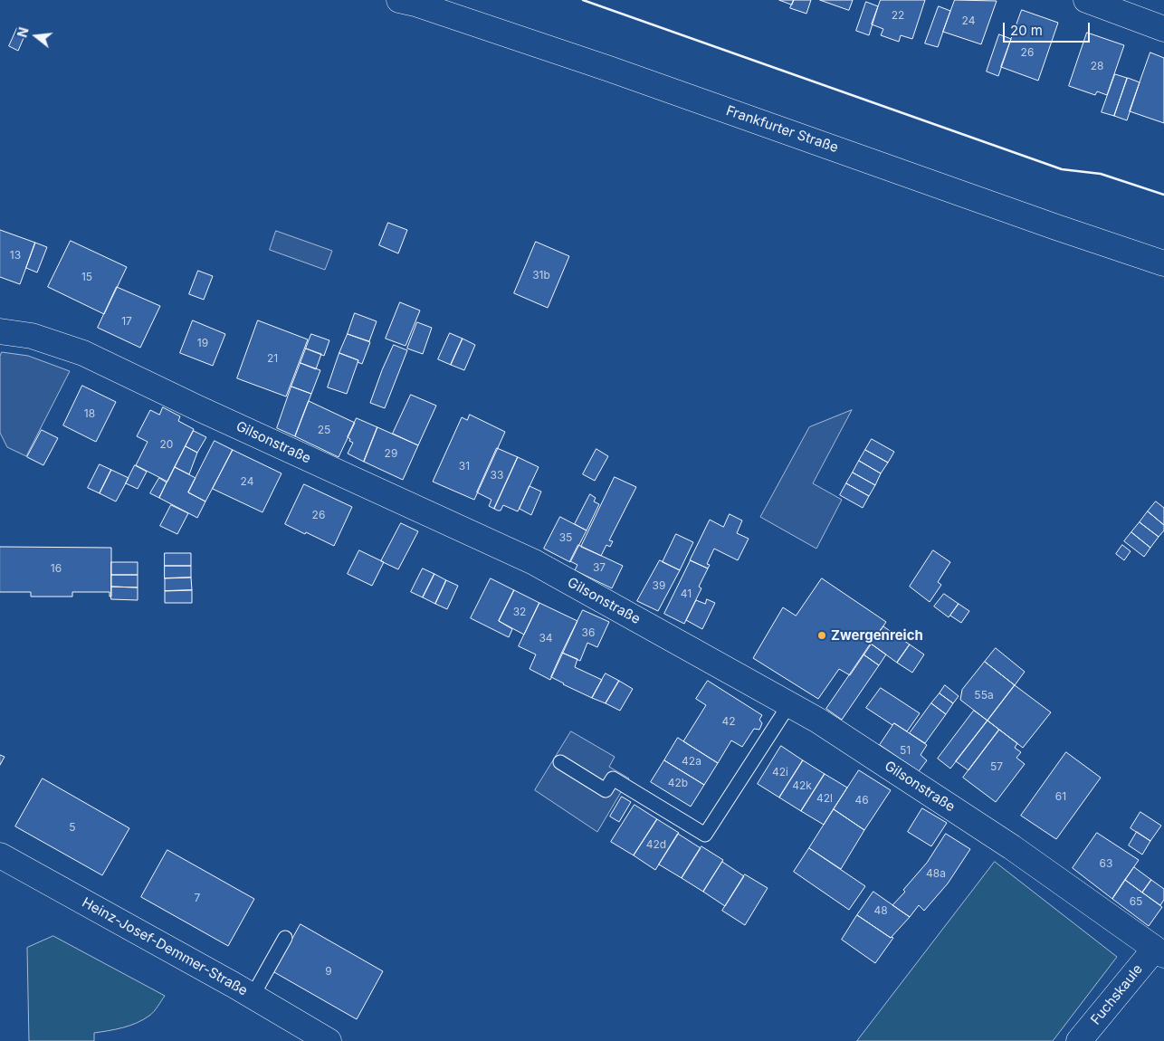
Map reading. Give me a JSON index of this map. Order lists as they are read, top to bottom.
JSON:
{
  "streets": {
    "street": [
      "Frankfurter Straße",
      "Gilsonstraße",
      "Heinz-Josef-Demmer-Straße",
      "Fuchskaule"
    ]
  },
  "crossings": [
    ["Gilsonstraße", "Fuchskaule"]
  ],
  "places": ["Zwergenreich"],
  "house_numbers": [
    "22",
    "24",
    "26",
    "28",
    "13",
    "31b",
    "15",
    "17",
    "19",
    "21",
    "18",
    "25",
    "20",
    "29",
    "31",
    "33",
    "24",
    "26",
    "35",
    "37",
    "16",
    "39",
    "41",
    "32",
    "36",
    "34",
    "55a",
    "42",
    "51",
    "42a",
    "57",
    "42i",
    "42b",
    "42k",
    "61",
    "42l",
    "46",
    "5",
    "42d",
    "63",
    "48a",
    "7",
    "65",
    "48",
    "9"
  ],
  "scale_bar": "20 m",
  "north": "left"
}
